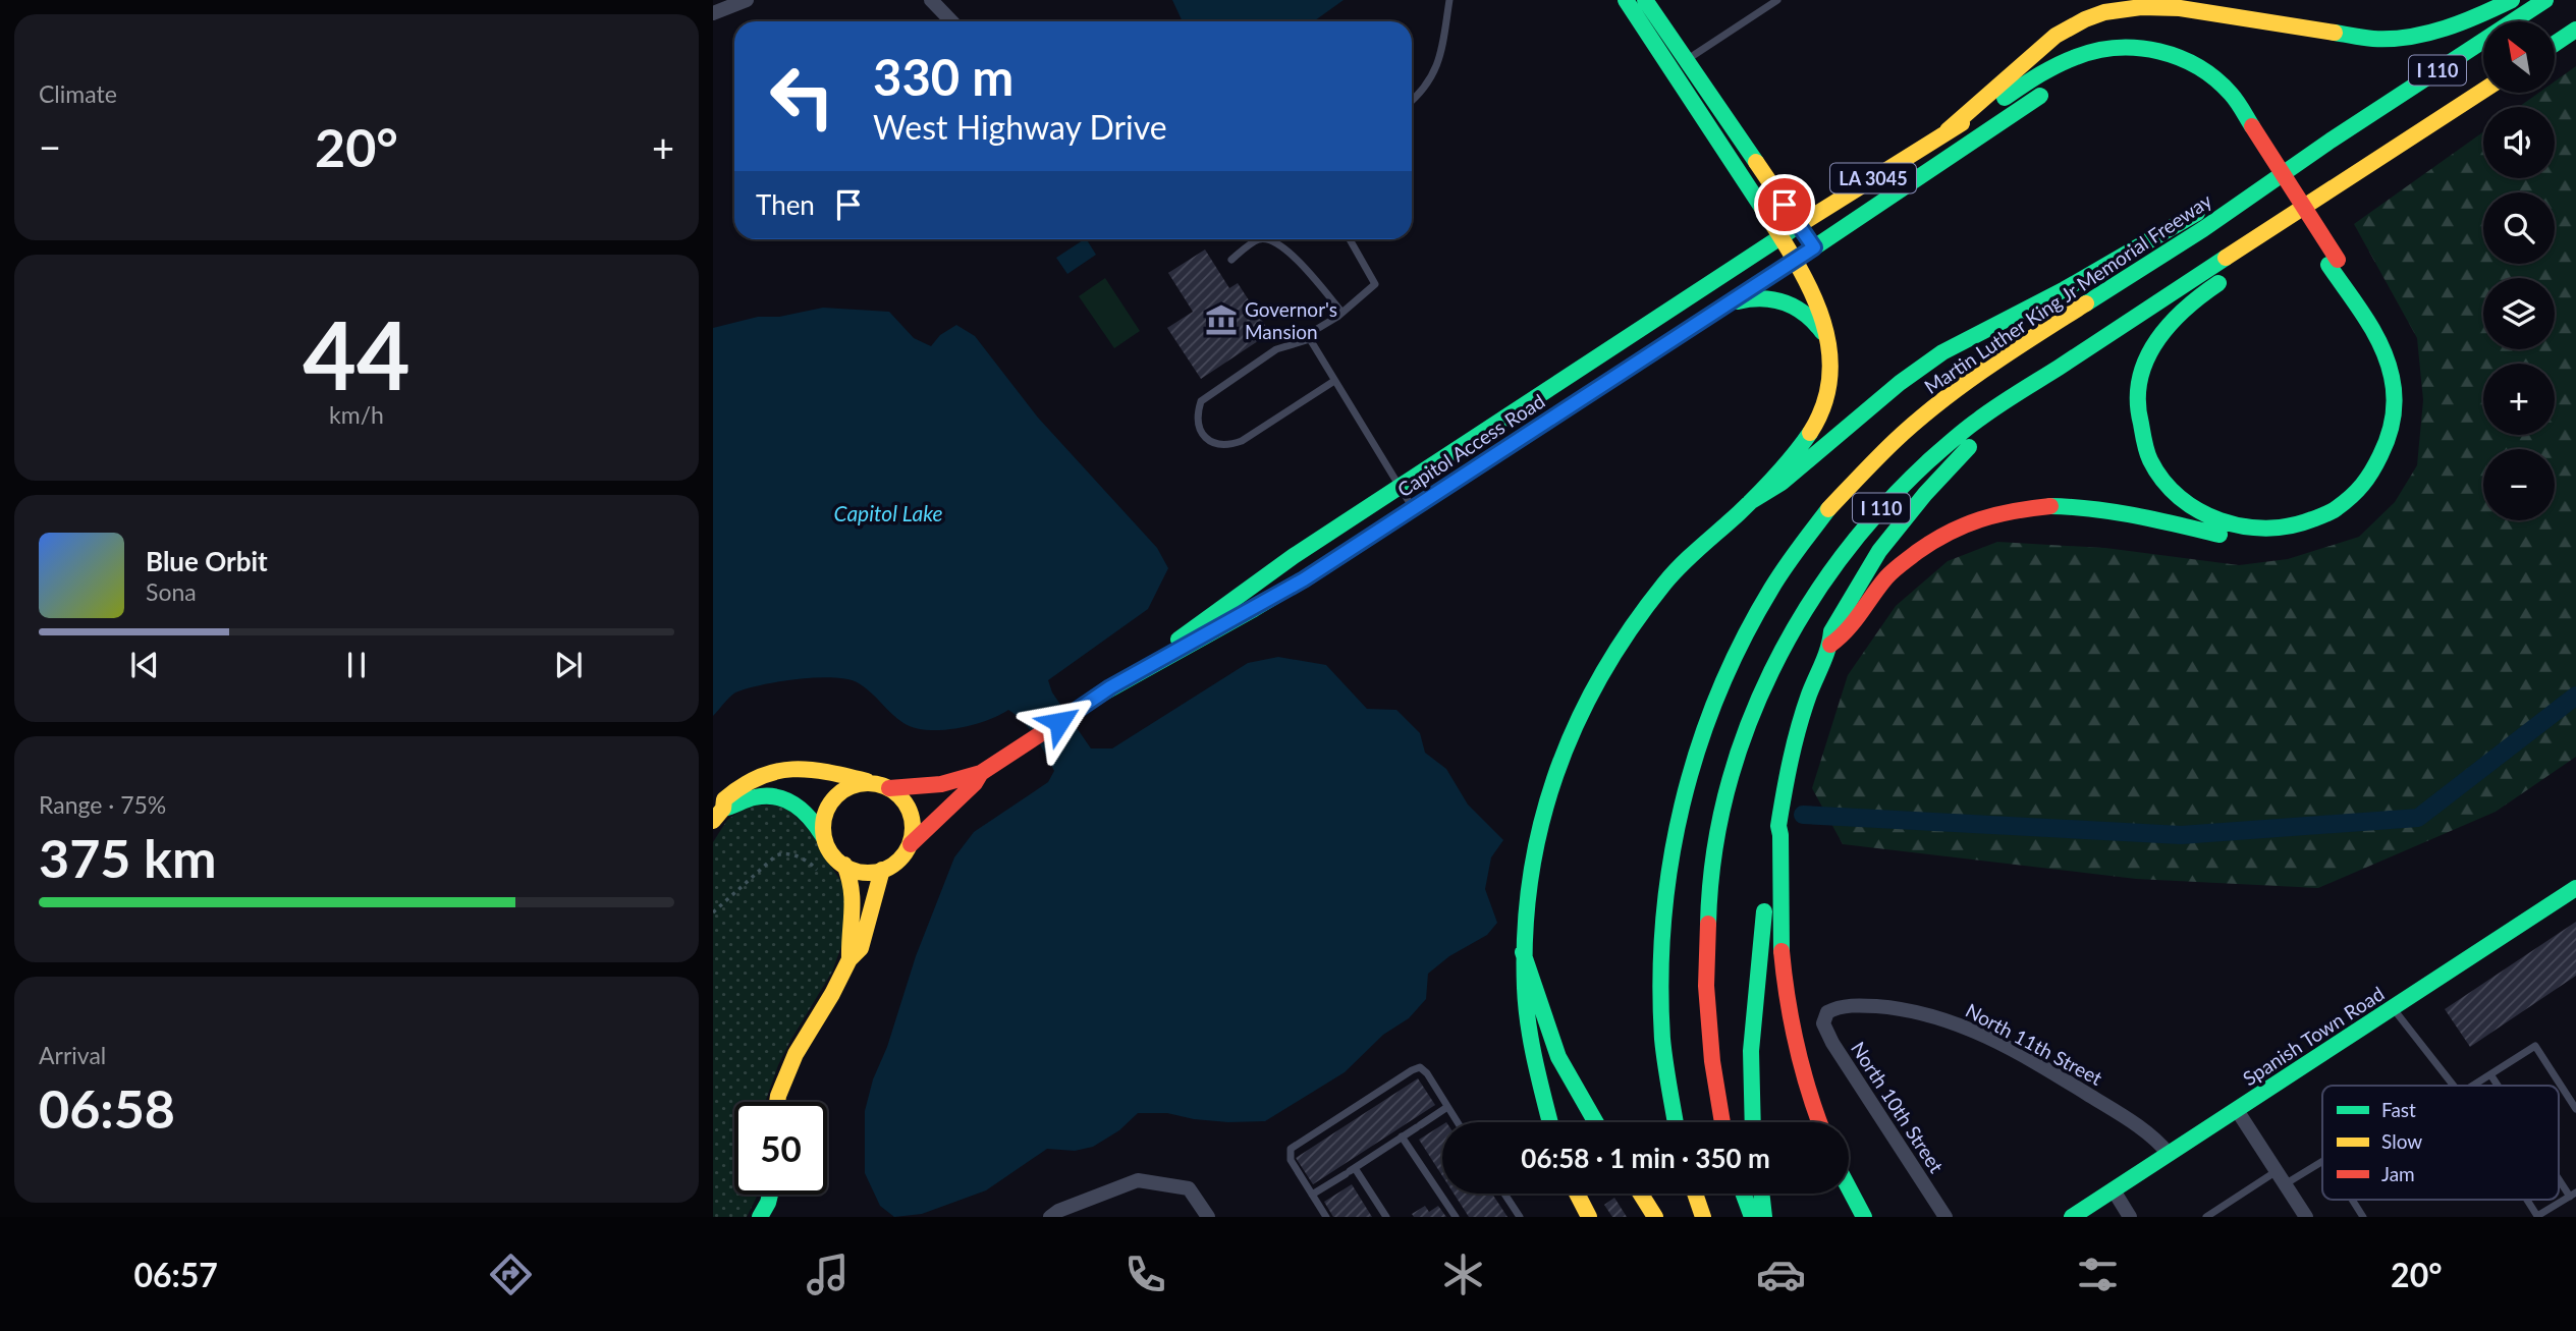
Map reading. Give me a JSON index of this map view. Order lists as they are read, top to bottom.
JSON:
{
  "streets": {
    "main road": [
      "I 110",
      "LA 3045",
      "Martin Luther King Jr Memorial Freeway",
      "Capitol Access Road",
      "Spanish Town Road"
    ],
    "street": ["North 11th Street", "North 10th Street"]
  },
  "crossings": [
    ["LA 3045", "Capitol Access Road"],
    ["Spanish Town Road", "North 11th Street"],
    ["North 11th Street", "North 10th Street"]
  ],
  "water": ["Capitol Lake"],
  "places": {
    "museum": ["Governor's Mansion"]
  },
  "legend": ["Fast", "Slow", "Jam"],
  "north": "top left",
  "page": {
    "tile": [
      "Climate",
      ["44", "km/h"],
      ["Range · 75%", "375 km"],
      ["Arrival", "06:58"]
    ],
    "map_buttons": ["+", "−"],
    "turn": ["330 m", "West Highway Drive"],
    "heat": ["−", "20°", "+"],
    "then": "Then",
    "song": ["Blue Orbit", "Sona"],
    "limit": "50",
    "trip": "06:58 · 1 min · 350 m",
    "tabs": ["06:57", "20°"]
  }
}
